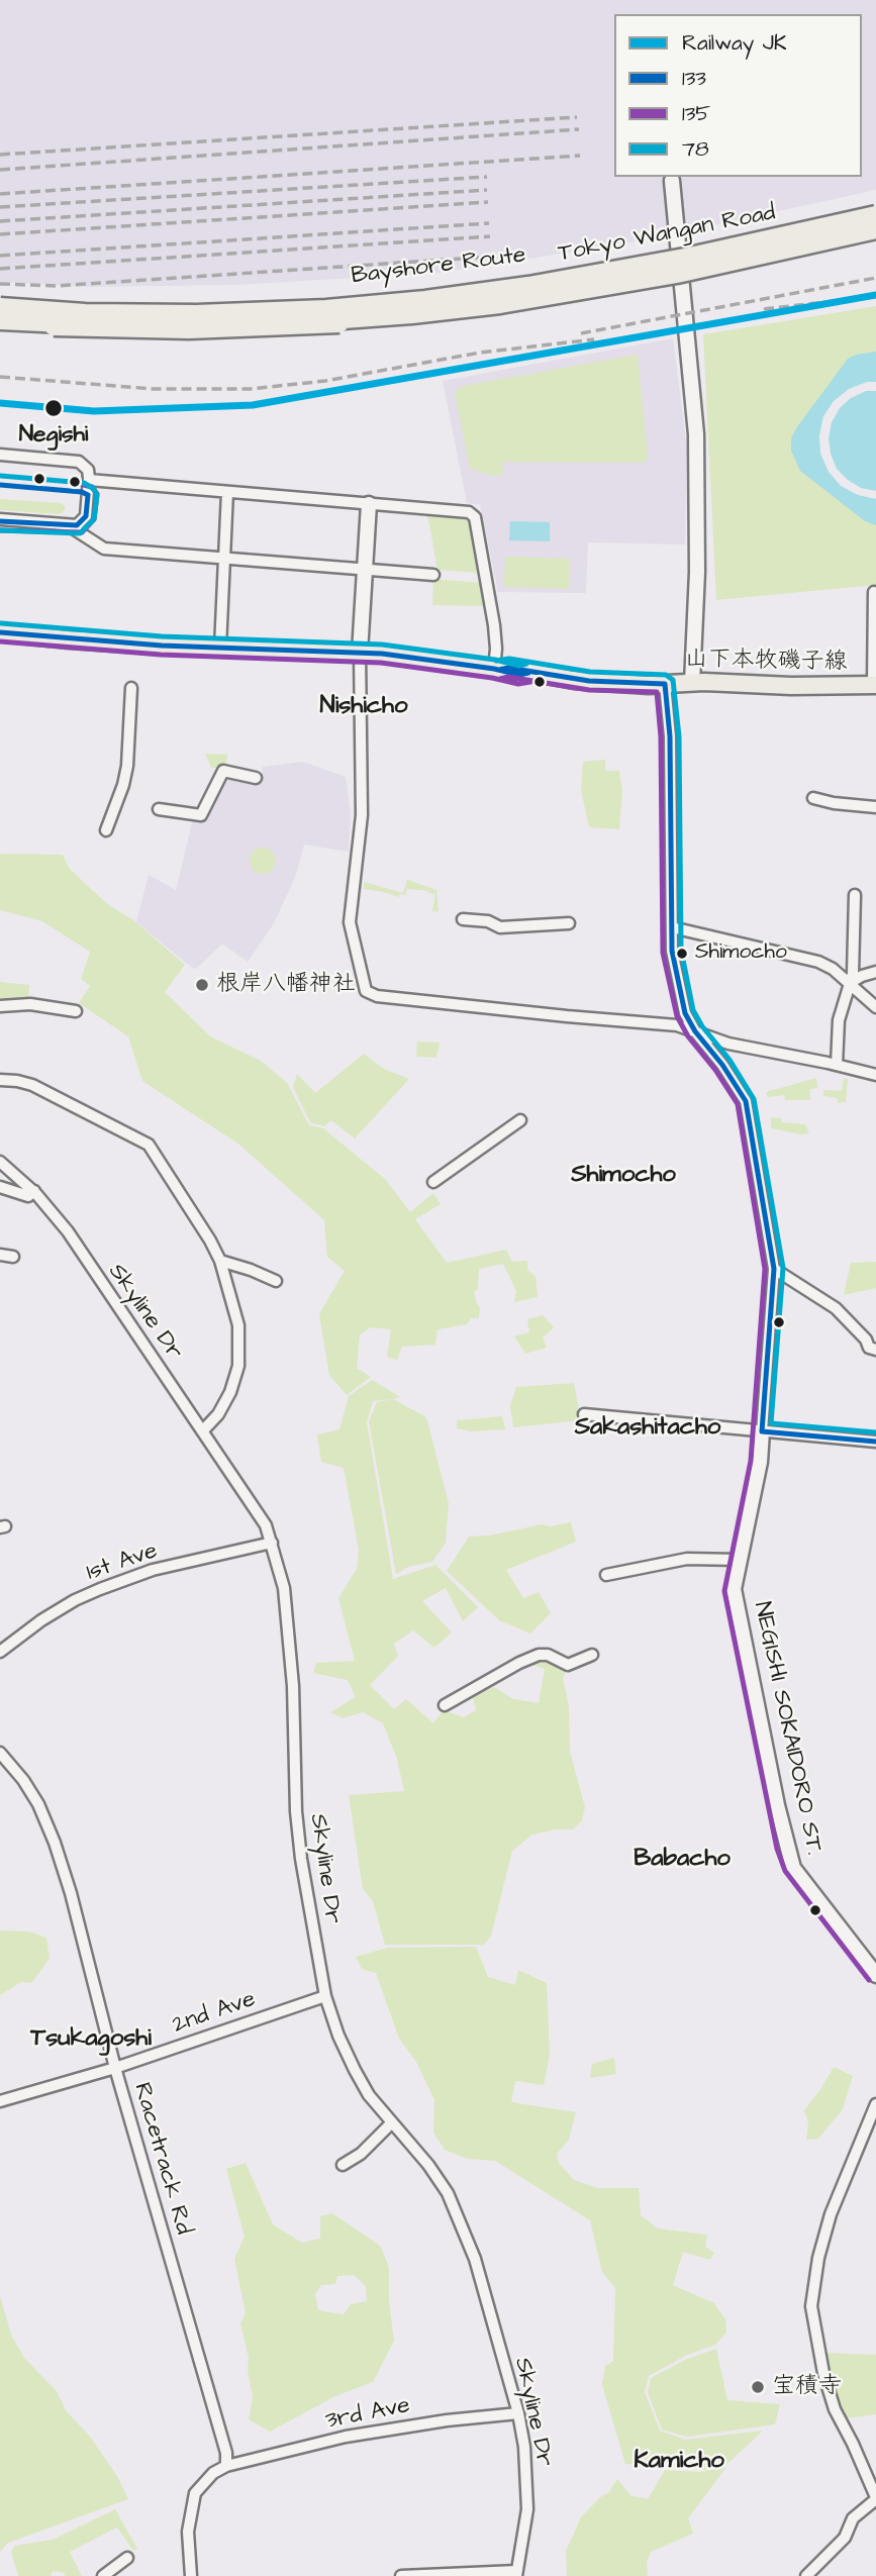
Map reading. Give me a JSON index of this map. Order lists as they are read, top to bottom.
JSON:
{
  "streets": {
    "highway": ["Bayshore Route"],
    "main road": ["山下本牧磯子線"],
    "street": [
      "Skyline Dr",
      "1st Ave",
      "NEGISHI SOKAIDORO ST.",
      "2nd Ave",
      "Racetrack Rd",
      "3rd Ave"
    ]
  },
  "crossings": [
    ["山下本牧磯子線", "NEGISHI SOKAIDORO ST."],
    ["Skyline Dr", "1st Ave"],
    ["Skyline Dr", "2nd Ave"],
    ["Skyline Dr", "3rd Ave"],
    ["2nd Ave", "Racetrack Rd"],
    ["Racetrack Rd", "3rd Ave"]
  ],
  "districts": [
    "Nishicho",
    "Shimocho",
    "Sakashitacho",
    "Babacho",
    "Tsukagoshi",
    "Kamicho"
  ],
  "places": [
    "Negishi",
    "Shimocho",
    "根岸八幡神社",
    "宝積寺"
  ],
  "lines": [
    "rail line JK",
    "transit line 78",
    "transit line 135",
    "transit line 133"
  ],
  "legend": [
    "Railway JK",
    "133",
    "135",
    "78"
  ]
}
